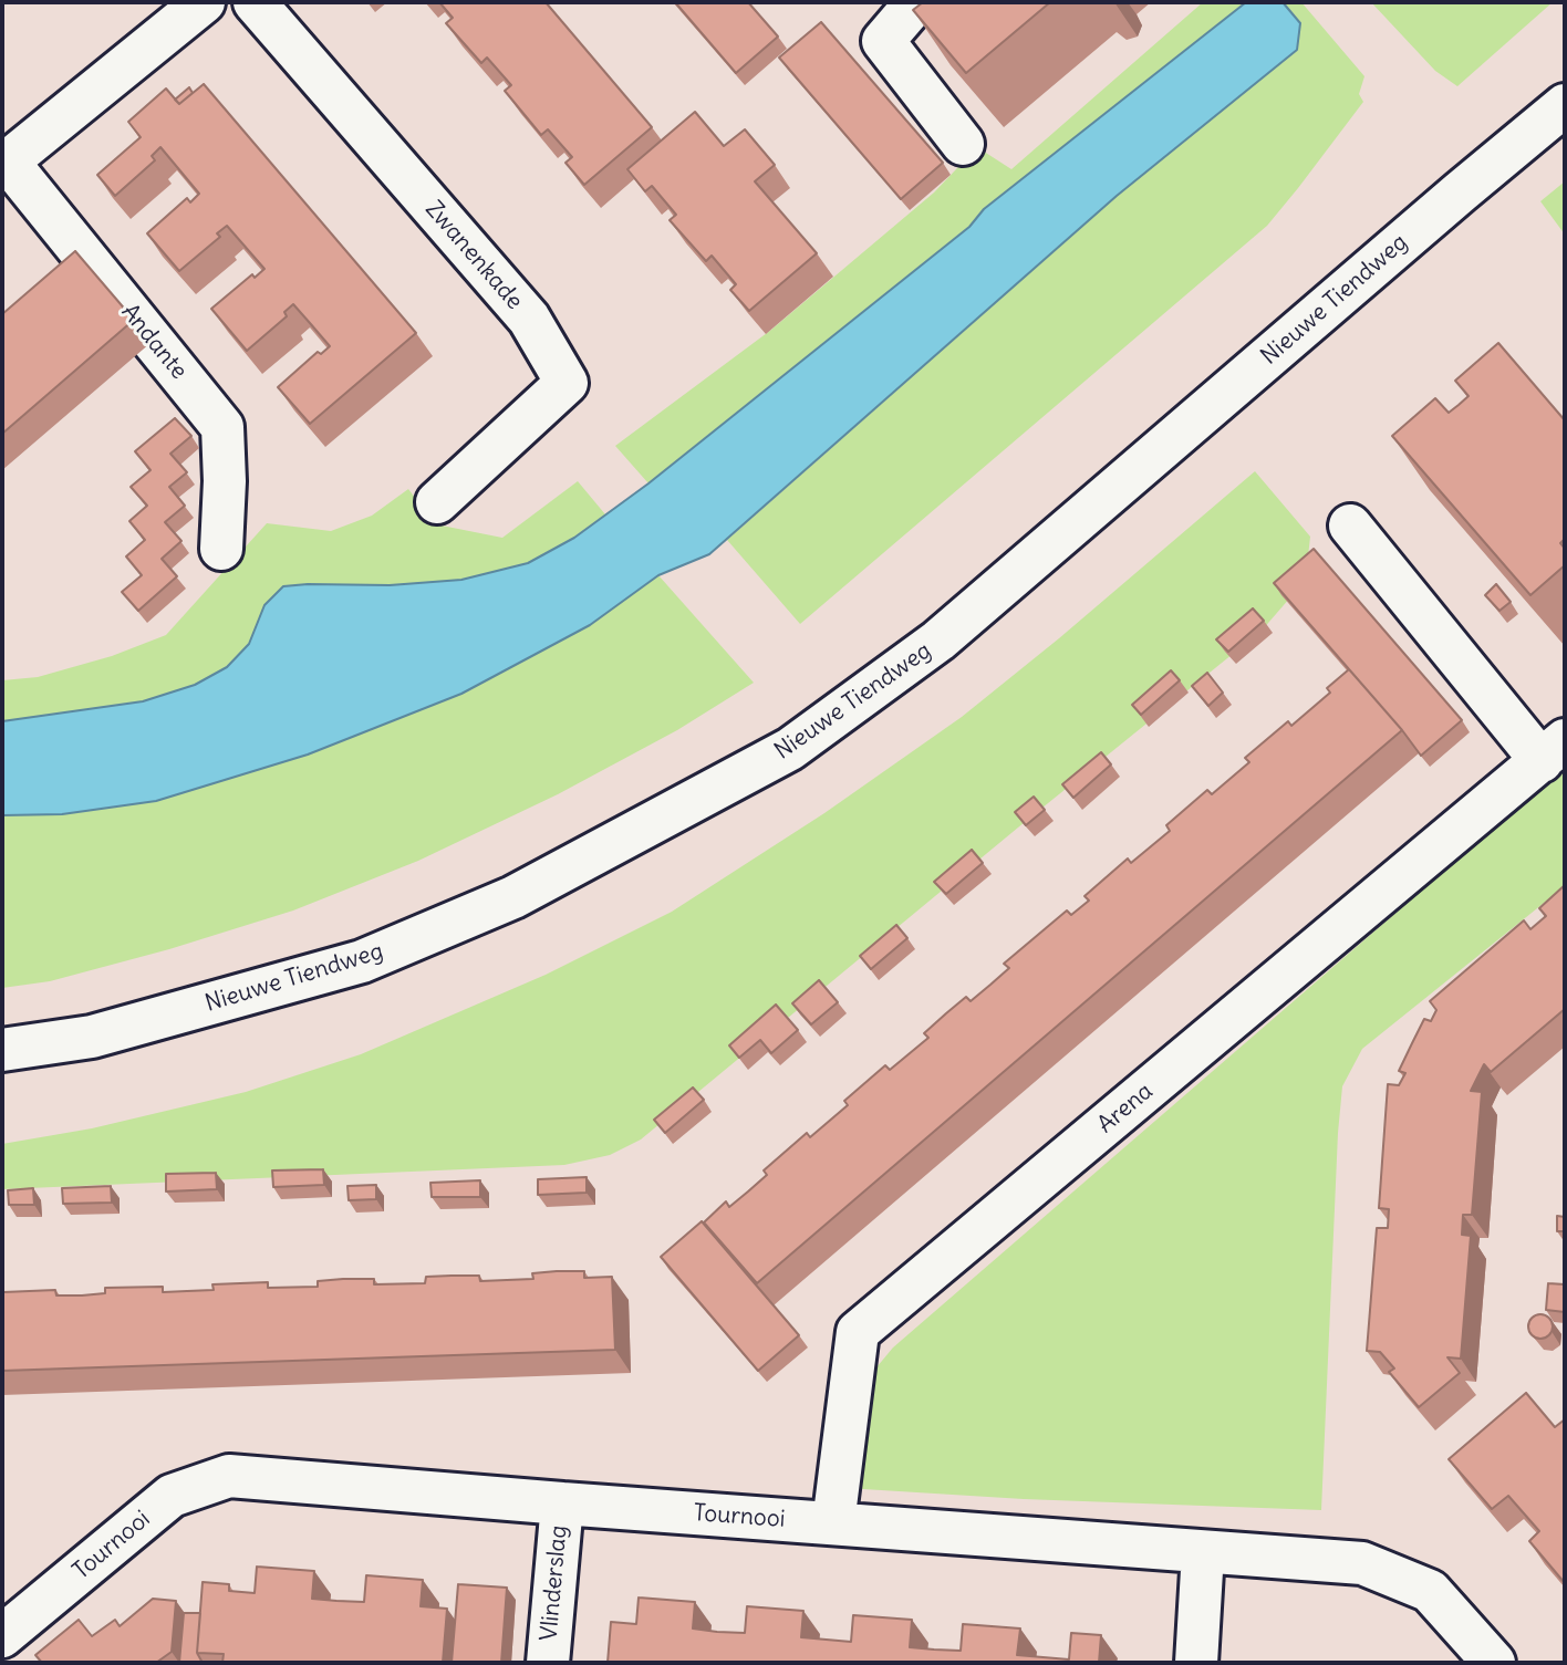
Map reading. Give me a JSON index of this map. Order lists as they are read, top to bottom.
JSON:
{
  "streets": {
    "street": [
      "Zwanenkade",
      "Nieuwe Tiendweg",
      "Andante",
      "Arena",
      "Tournooi",
      "Vlinderslag"
    ]
  },
  "crossings": [
    ["Arena", "Tournooi"],
    ["Tournooi", "Vlinderslag"]
  ]
}
